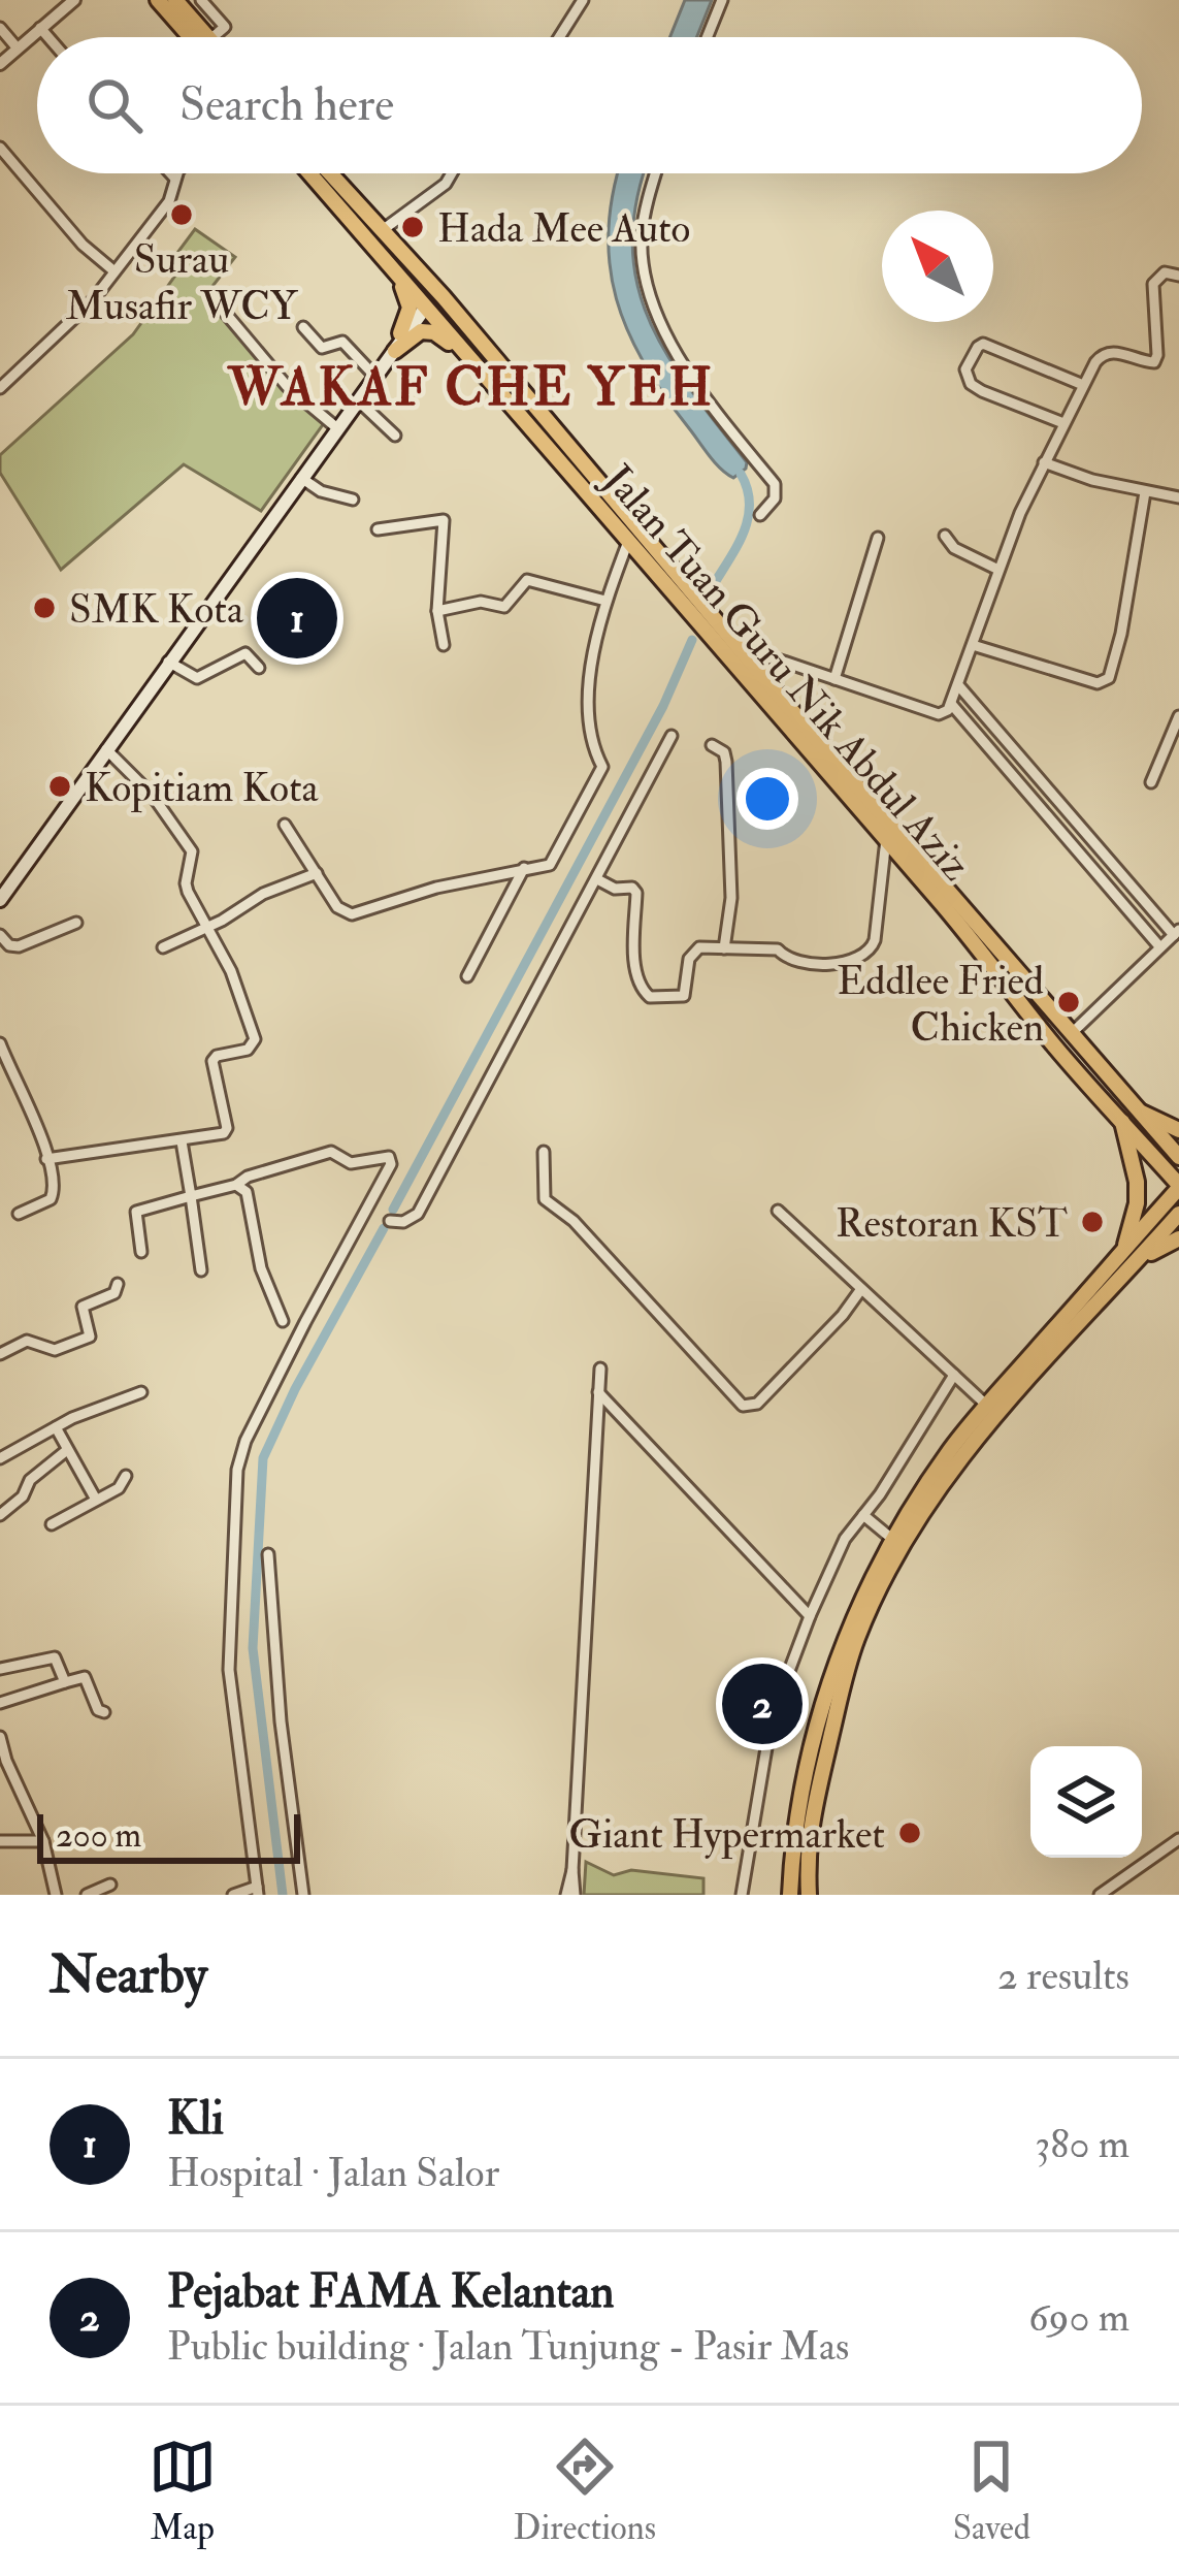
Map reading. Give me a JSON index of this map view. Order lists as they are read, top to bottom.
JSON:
{
  "streets": {
    "main road": ["Jalan Tuan Guru Nik Abdul Aziz"]
  },
  "districts": ["WAKAF CHE YEH"],
  "places": [
    "Surau Musafir WCY",
    "Hada Mee Auto",
    "SMK Kota",
    "Kopitiam Kota",
    "Eddlee Fried Chicken",
    "Restoran KST",
    "Giant Hypermarket"
  ],
  "scale_bar": "200 m",
  "north": "top left",
  "page": {
    "search": "Search here",
    "pins": ["1", "2"],
    "scale": "200 m",
    "heading": ["Nearby", "2 results"],
    "list": [
      {
        "mark": "1",
        "name": "Kli",
        "note": "Hospital · Jalan Salor",
        "value": "380 m"
      },
      {
        "mark": "2",
        "name": "Pejabat FAMA Kelantan",
        "note": "Public building · Jalan Tunjung - Pasir Mas",
        "value": "690 m"
      }
    ],
    "nav": ["Map", "Directions", "Saved"]
  }
}
